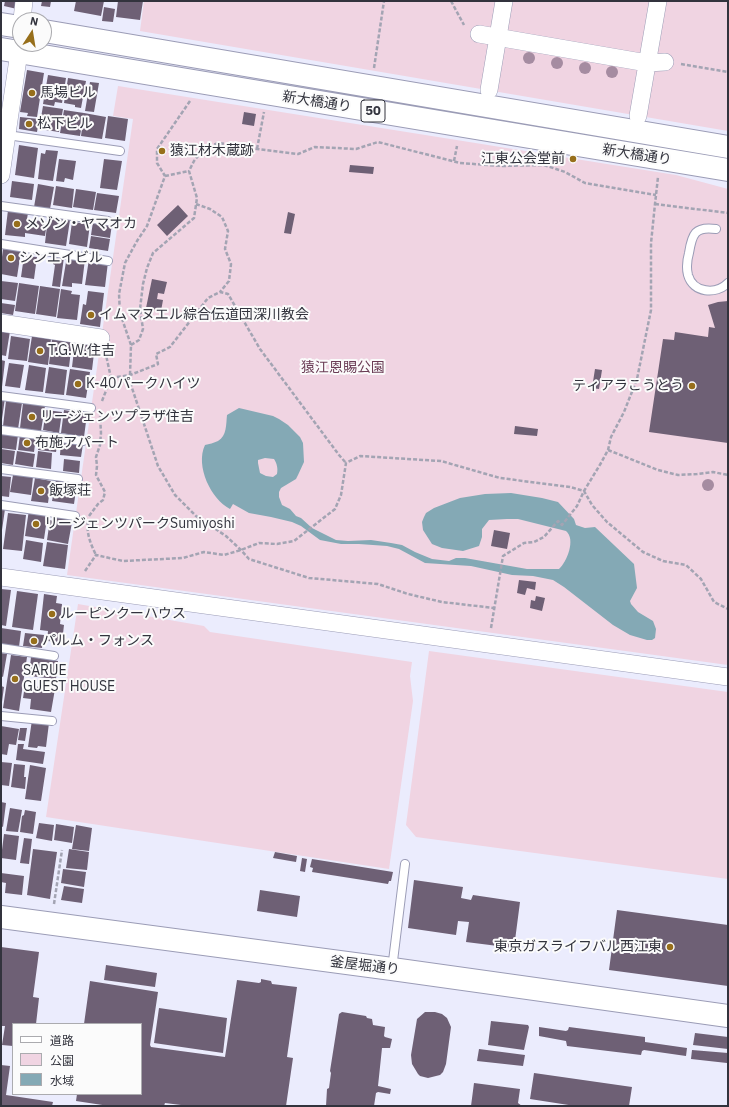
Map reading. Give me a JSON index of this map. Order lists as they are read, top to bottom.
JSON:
{
  "streets": {
    "main road": ["新大橋通り", "50", "釜屋堀通り"]
  },
  "parks": ["猿江恩賜公園"],
  "places": [
    "馬場ビル",
    "松下ビル",
    "猿江材木蔵跡",
    "江東公会堂前",
    "メゾン・ヤマオカ",
    "シンエイビル",
    "イムマヌエル綜合伝道団深川教会",
    "T.G.W.住吉",
    "K-40パークハイツ",
    "ティアラこうとう",
    "リージェンツプラザ住吉",
    "布施アパート",
    "飯塚荘",
    "リージェンツパークSumiyoshi",
    "ルーピンクーハウス",
    "パルム・フォンス",
    "SARUE GUEST HOUSE",
    "東京ガスライフバル西江東"
  ],
  "legend": ["道路", "公園", "水域"],
  "north": "top"
}
